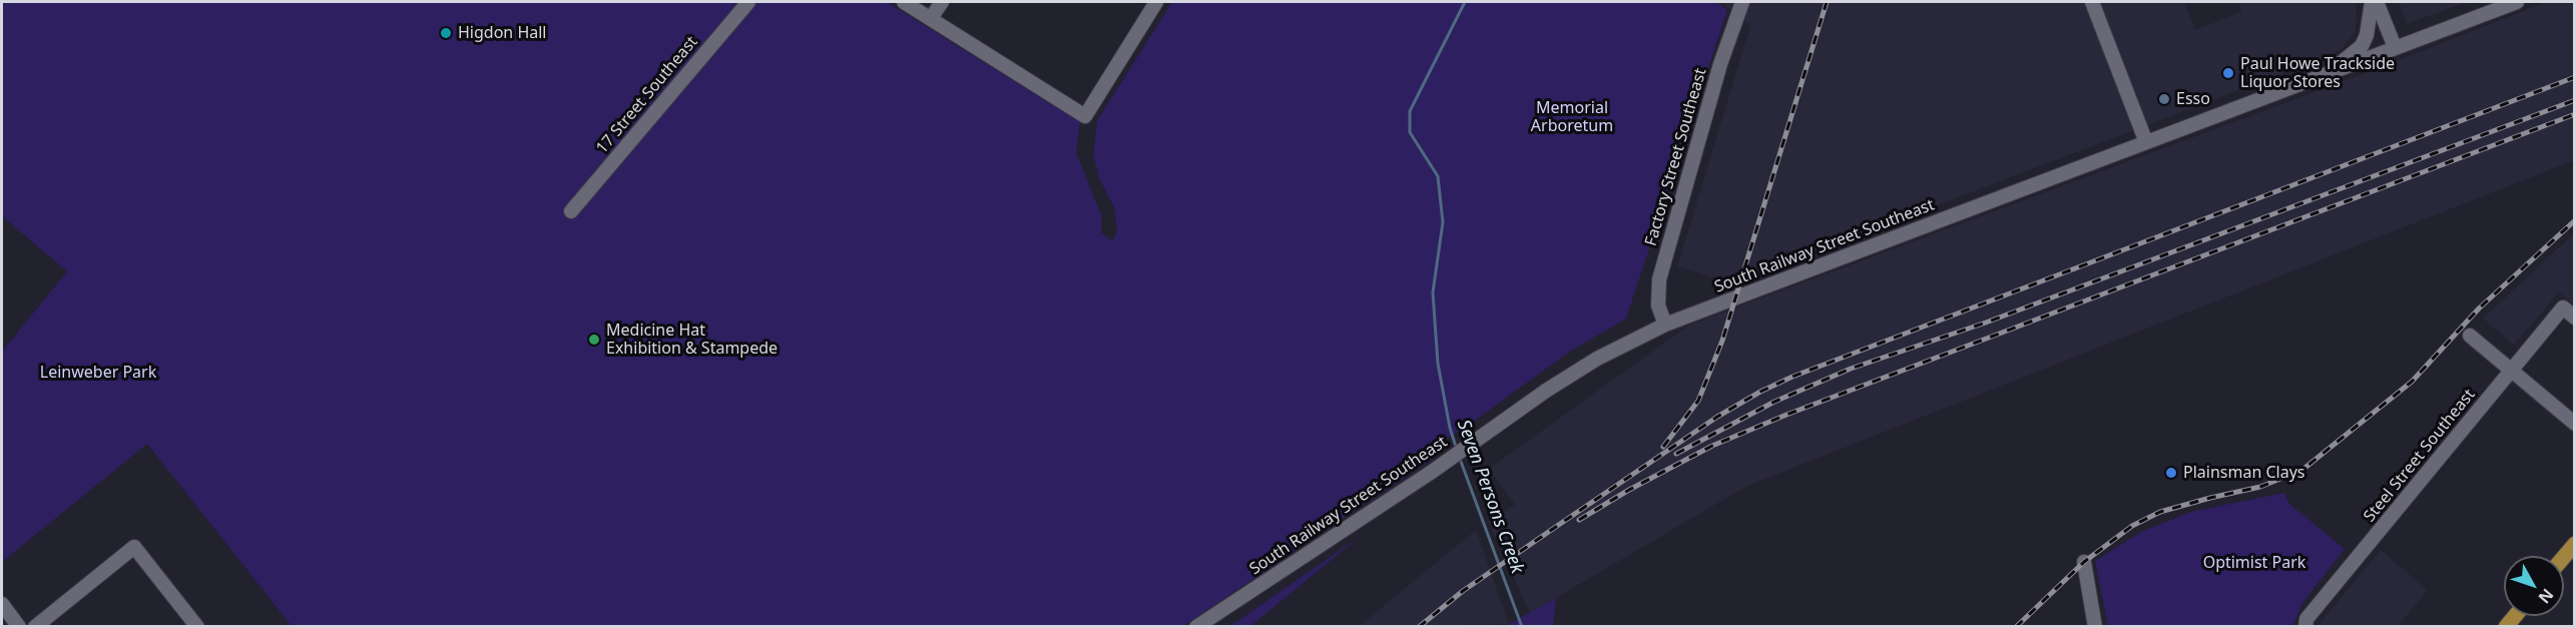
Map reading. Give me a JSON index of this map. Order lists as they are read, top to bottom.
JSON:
{
  "streets": {
    "street": [
      "17 Street Southeast",
      "Factory Street Southeast",
      "South Railway Street Southeast",
      "Steel Street Southeast"
    ]
  },
  "crossings": [
    ["Factory Street Southeast", "South Railway Street Southeast"]
  ],
  "water": ["Seven Persons Creek"],
  "parks": ["Memorial Arboretum", "Leinweber Park", "Optimist Park"],
  "places": [
    "Higdon Hall",
    "Paul Howe Trackside Liquor Stores",
    "Esso",
    "Medicine Hat Exhibition & Stampede",
    "Plainsman Clays"
  ],
  "north": "bottom right"
}
